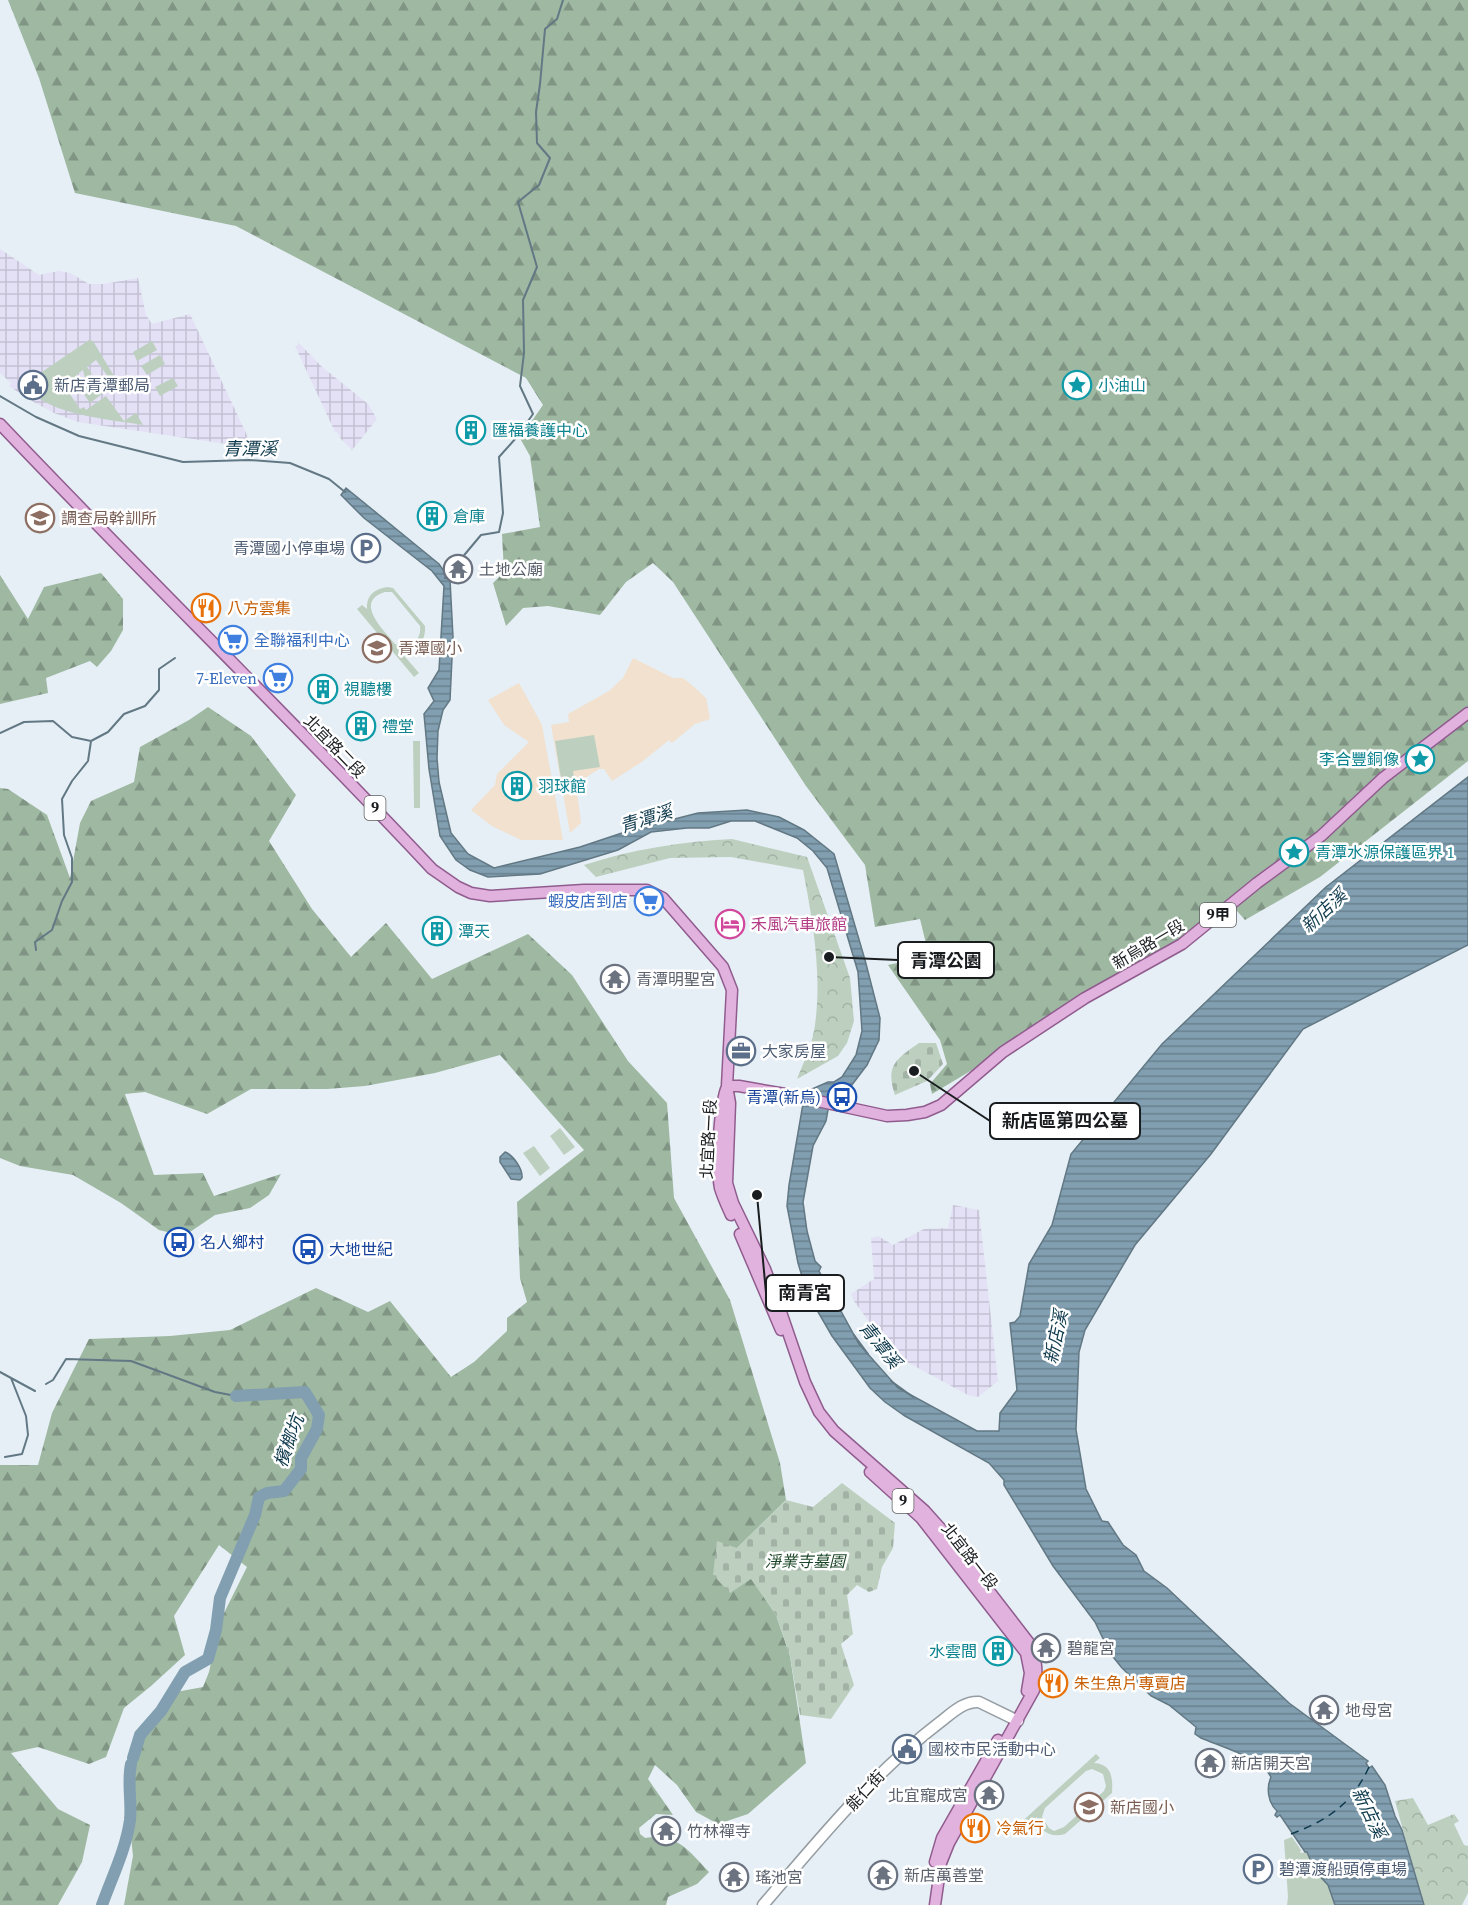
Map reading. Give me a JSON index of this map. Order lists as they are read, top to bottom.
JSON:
{
  "streets": {
    "main road": [
      "北宜路二段",
      "9",
      "9甲",
      "新烏路一段",
      "北宜路一段"
    ],
    "street": ["能仁街"]
  },
  "crossings": [
    ["北宜路二段", "新烏路一段"],
    ["北宜路二段", "北宜路一段"],
    ["新烏路一段", "北宜路一段"],
    ["北宜路一段", "能仁街"]
  ],
  "water": ["青潭溪", "新店溪", "檳榔坑"],
  "parks": ["淨業寺墓園"],
  "places": {
    "public building": ["新店青潭郵局", "國校市民活動中心"],
    "place": ["小油山", "李合豐銅像", "青潭水源保護區界 1"],
    "building": [
      "匯福養護中心",
      "倉庫",
      "視聽樓",
      "禮堂",
      "羽球館",
      "潭天",
      "水雲間"
    ],
    "school or university": ["調查局幹訓所", "青潭國小", "新店國小"],
    "parking": ["青潭國小停車場", "碧潭渡船頭停車場"],
    "temple": [
      "土地公廟",
      "青潭明聖宮",
      "碧龍宮",
      "地母宮",
      "新店開天宮",
      "北宜寵成宮",
      "竹林禪寺",
      "新店萬善堂",
      "瑤池宮"
    ],
    "restaurant": ["八方雲集", "朱生魚片專賣店", "冷氣行"],
    "supermarket": ["全聯福利中心", "7-Eleven", "蝦皮店到店"],
    "hotel": ["禾風汽車旅館"],
    "other": ["青潭公園", "新店區第四公墓", "南青宮"],
    "office": ["大家房屋"],
    "bus stop": ["青潭(新烏)", "名人鄉村", "大地世紀"]
  }
}
